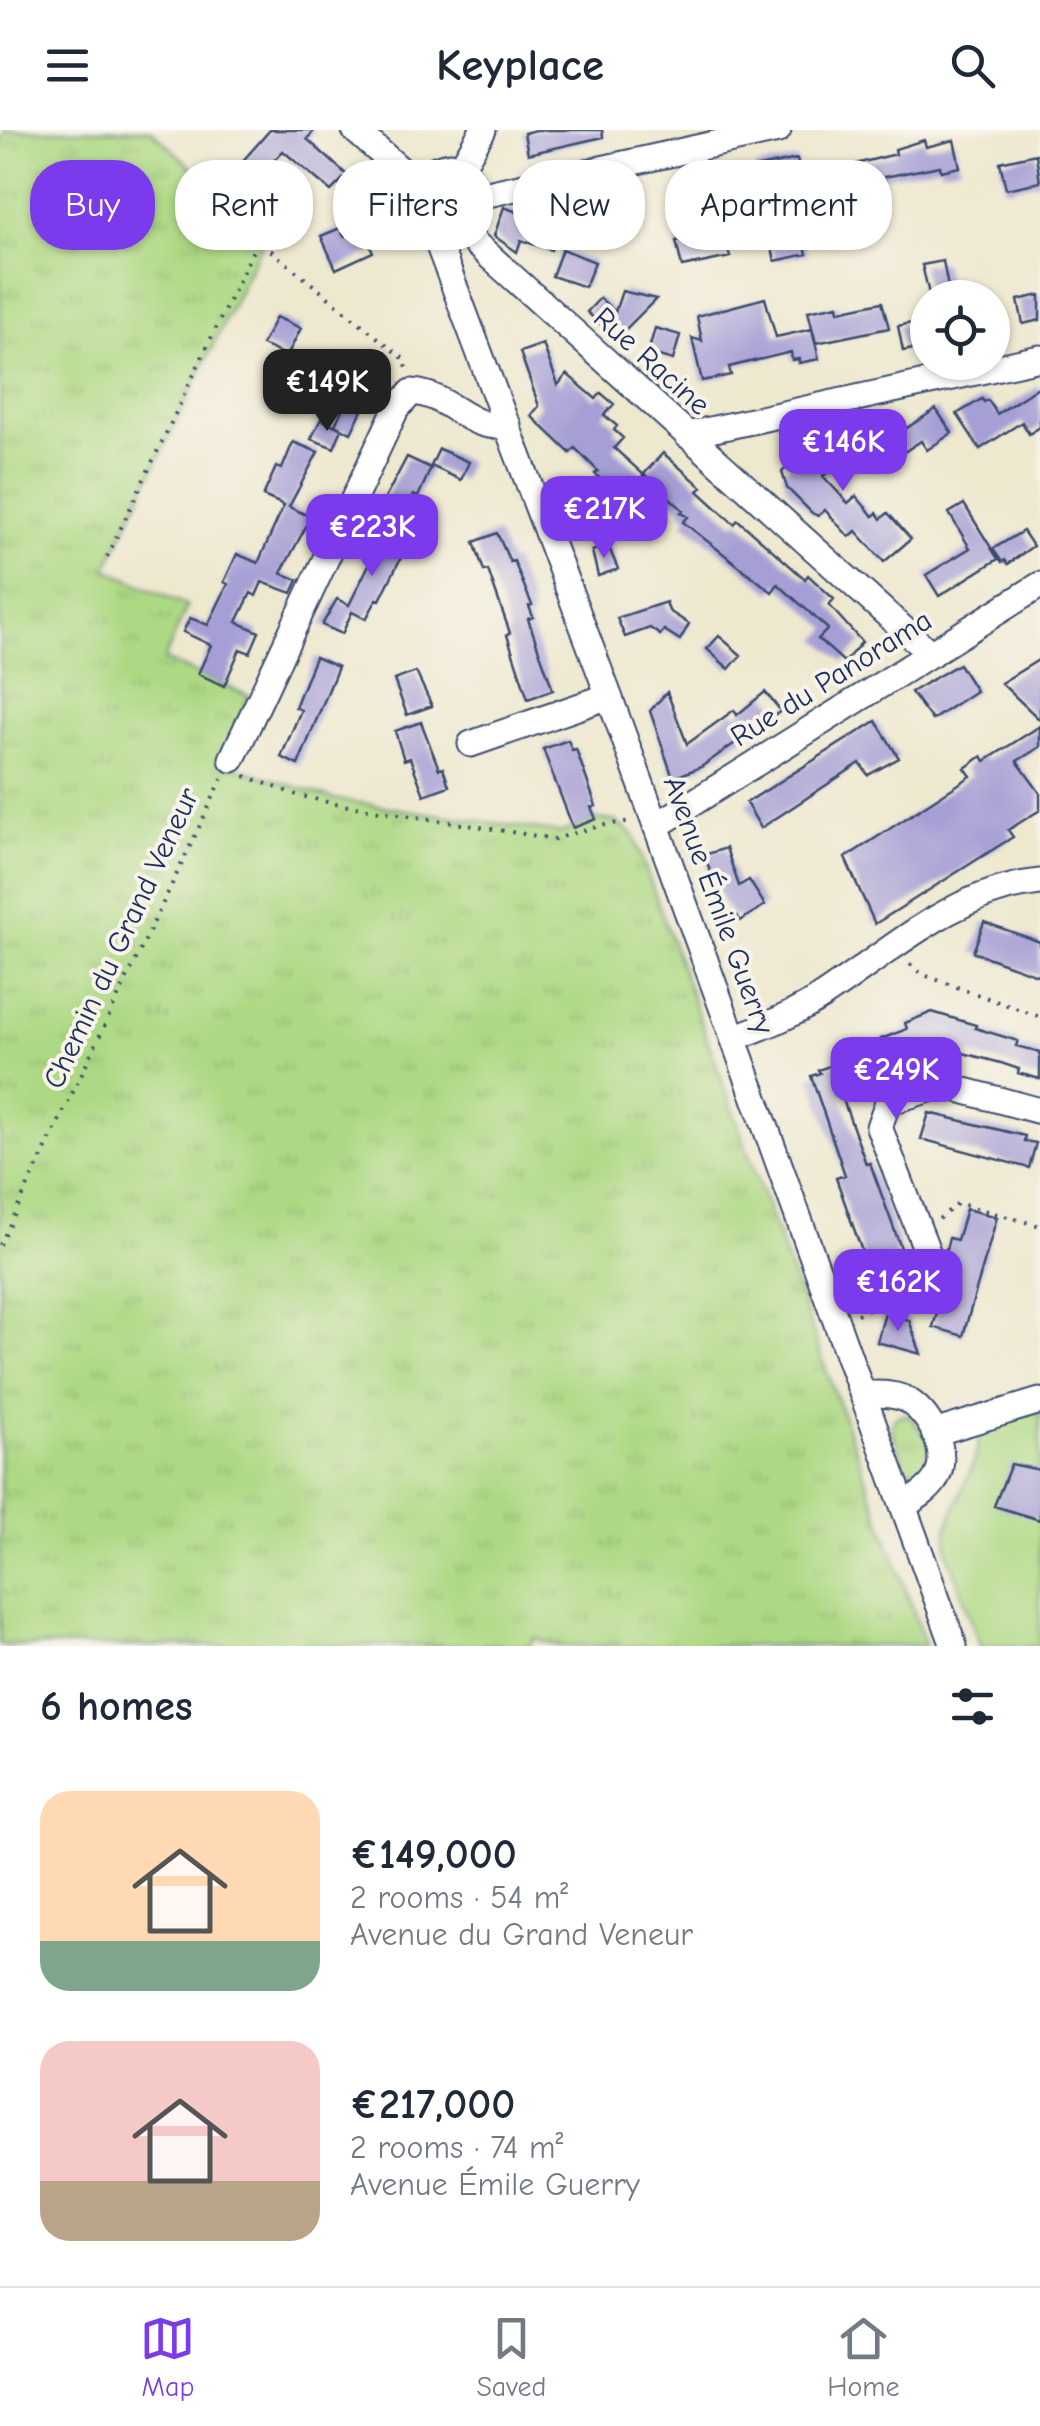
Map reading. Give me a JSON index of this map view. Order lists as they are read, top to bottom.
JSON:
{
  "streets": {
    "street": ["Rue Racine", "Rue du Panorama", "Avenue Émile Guerry"],
    "path": ["Chemin du Grand Veneur"]
  },
  "crossings": [
    ["Rue Racine", "Rue du Panorama"],
    ["Rue du Panorama", "Avenue Émile Guerry"]
  ],
  "page": {
    "header": "Keyplace",
    "chip": [
      "Buy",
      "Rent",
      "Filters",
      "New",
      "Apartment"
    ],
    "price": [
      "€149K",
      "€146K",
      "€217K",
      "€223K",
      "€249K",
      "€162K"
    ],
    "heading": "6 homes",
    "list": [
      {
        "name": "€149,000",
        "note": "2 rooms · 54 m² · Avenue du Grand Veneur"
      },
      {
        "name": "€217,000",
        "note": "2 rooms · 74 m² · Avenue Émile Guerry"
      }
    ],
    "tabs": ["Map", "Saved", "Home"]
  }
}
